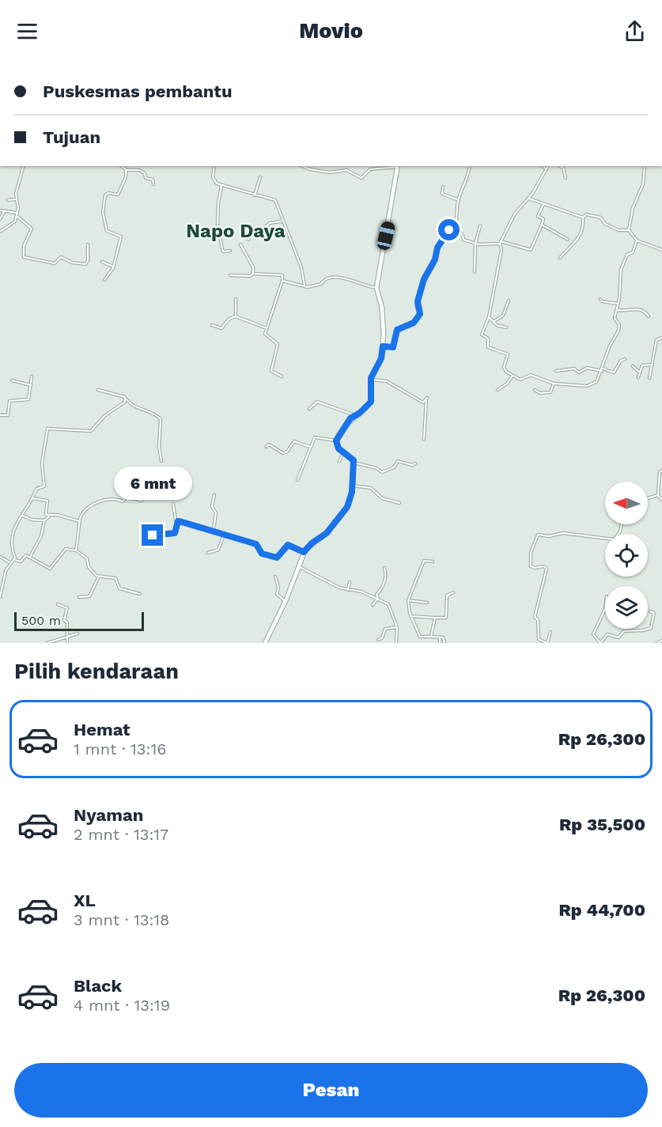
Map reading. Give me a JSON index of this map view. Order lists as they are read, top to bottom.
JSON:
{
  "districts": ["Napo Daya"],
  "scale_bar": "500 m",
  "north": "left",
  "page": {
    "header": "Movio",
    "banner": ["Puskesmas pembantu", "Tujuan"],
    "bubble": "6 mnt",
    "scale": "500 m",
    "heading": "Pilih kendaraan",
    "list": [
      {
        "name": "Hemat",
        "note": "1 mnt · 13:16",
        "value": "Rp 26,300"
      },
      {
        "name": "Nyaman",
        "note": "2 mnt · 13:17",
        "value": "Rp 35,500"
      },
      {
        "name": "XL",
        "note": "3 mnt · 13:18",
        "value": "Rp 44,700"
      },
      {
        "name": "Black",
        "note": "4 mnt · 13:19",
        "value": "Rp 26,300"
      }
    ],
    "buttons": "Pesan"
  }
}
